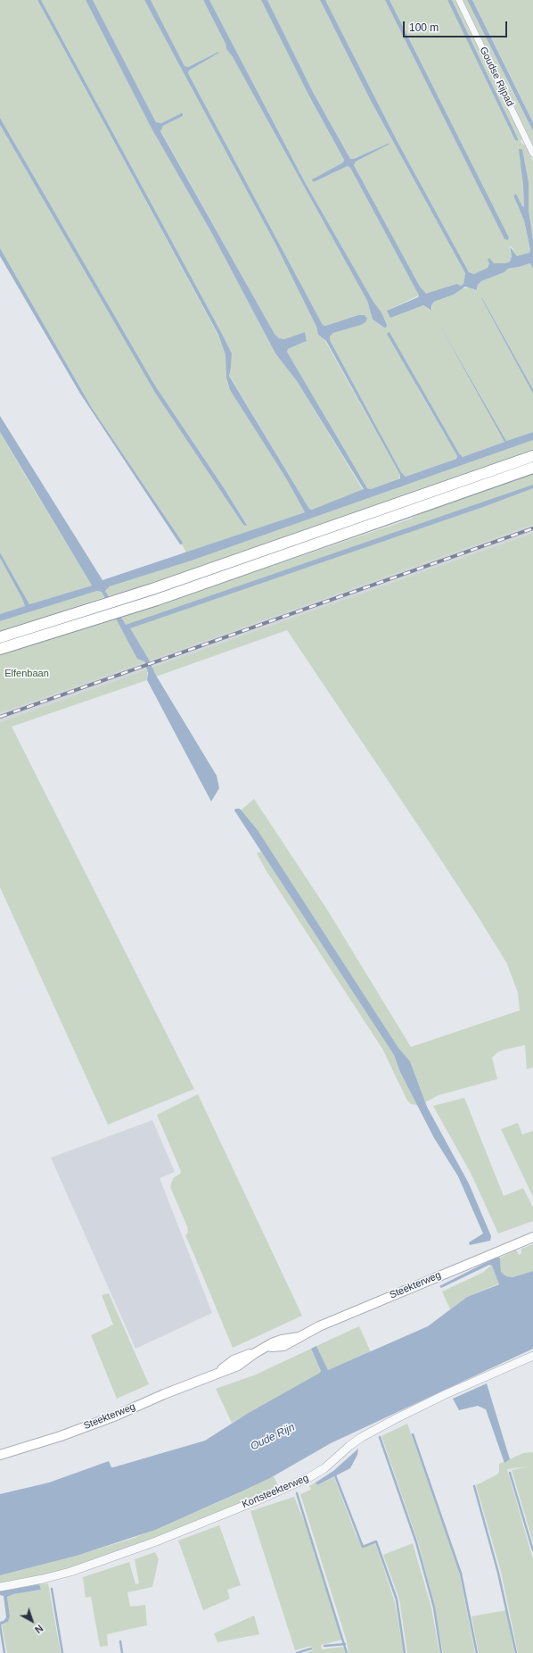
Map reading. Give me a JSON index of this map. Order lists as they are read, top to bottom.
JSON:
{
  "streets": {
    "main road": ["Steekterweg"],
    "street": ["Goudse Rijpad", "Kortsteekterweg"]
  },
  "water": ["Oude Rijn"],
  "parks": ["Elfenbaan"],
  "scale_bar": "100 m",
  "north": "bottom right"
}
